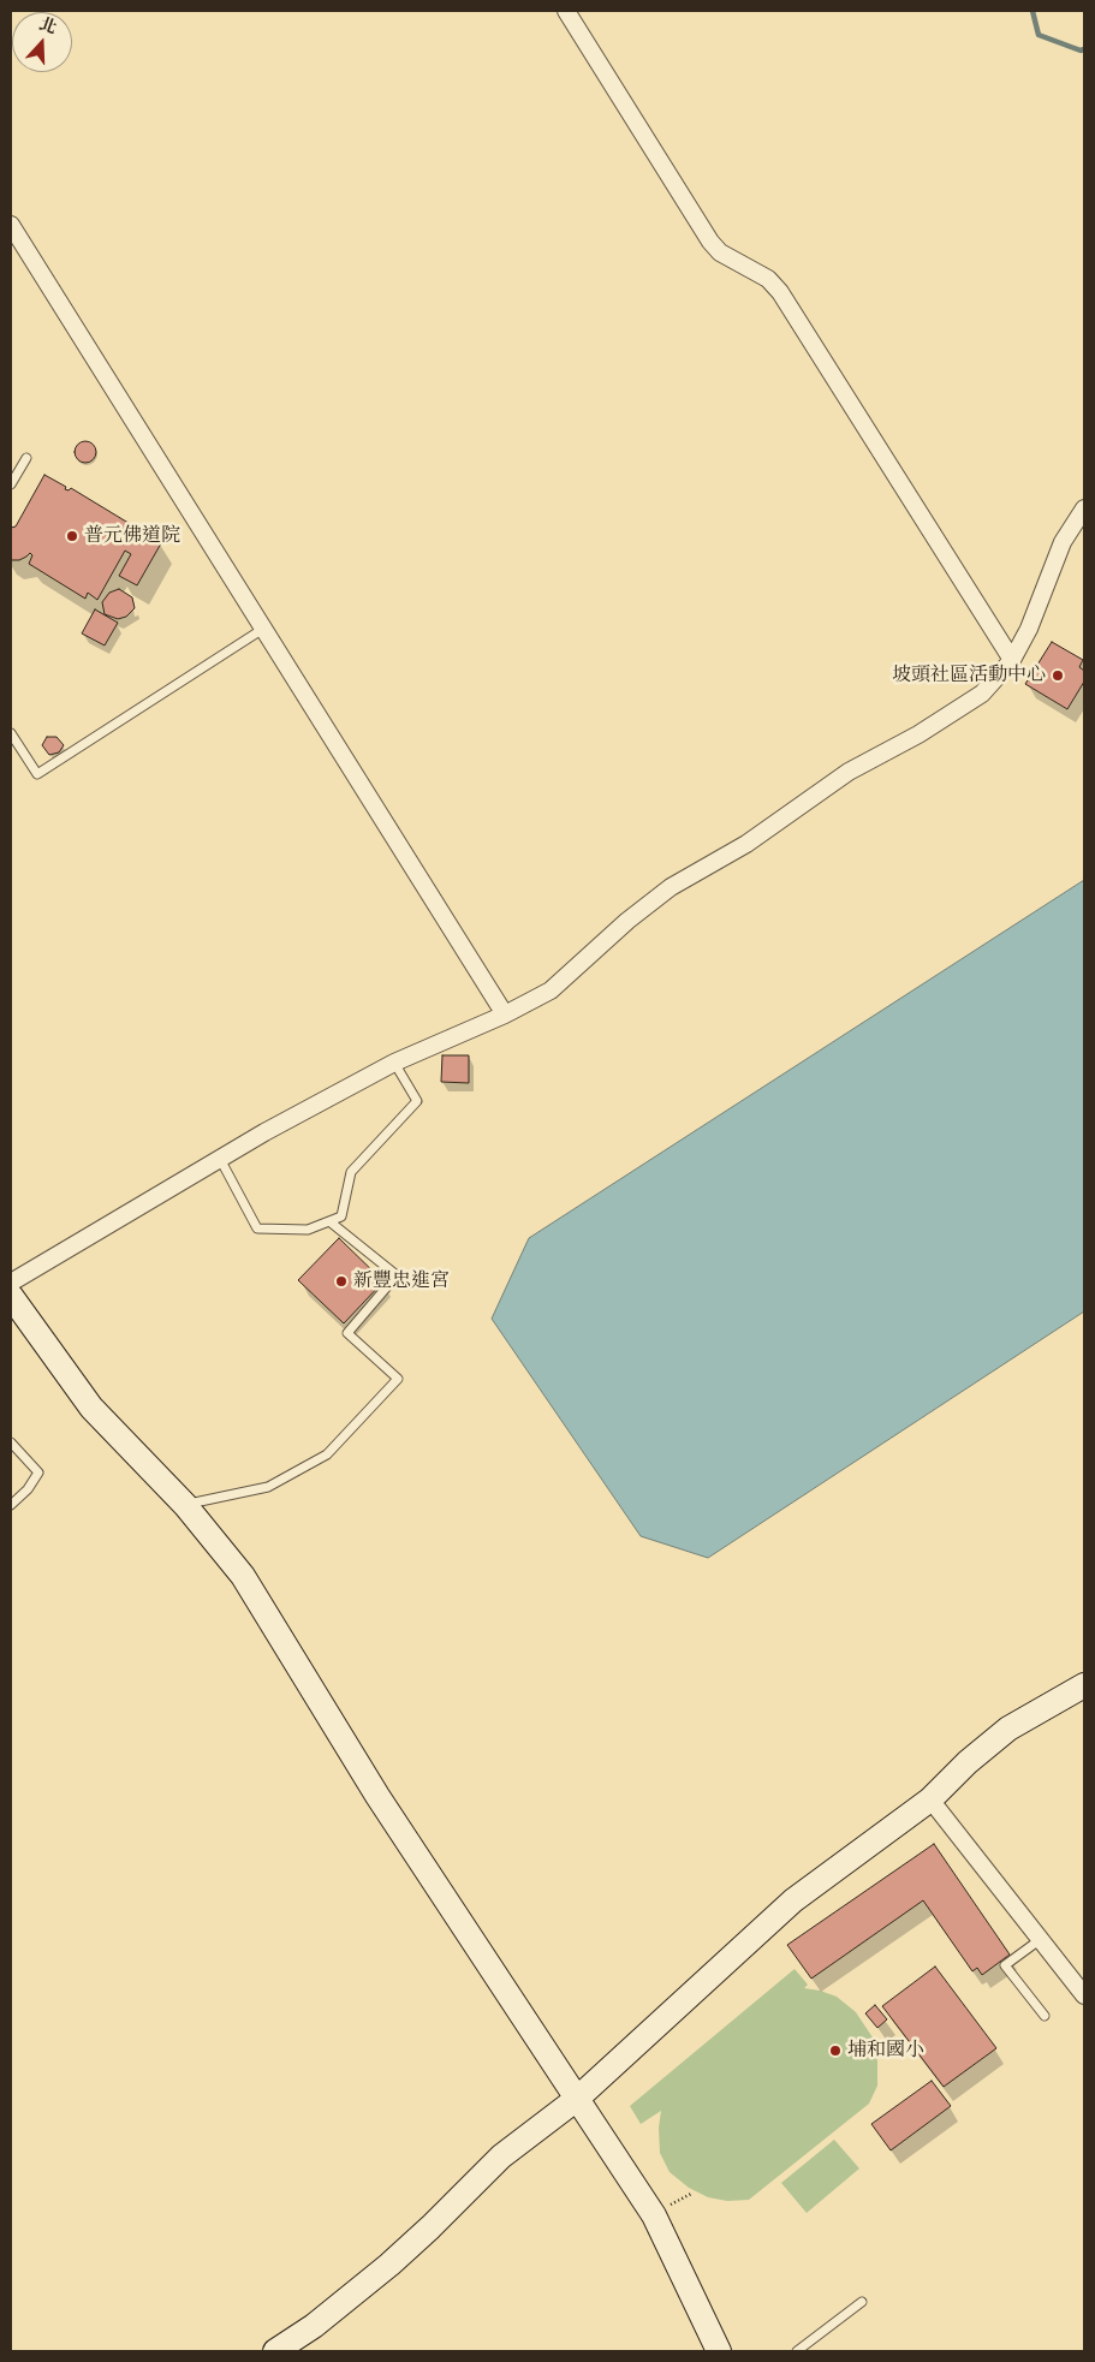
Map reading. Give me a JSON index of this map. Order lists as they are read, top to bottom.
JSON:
{
  "places": [
    "普元佛道院",
    "坡頭社區活動中心",
    "新豐忠進宮",
    "埔和國小"
  ],
  "north": "top"
}
